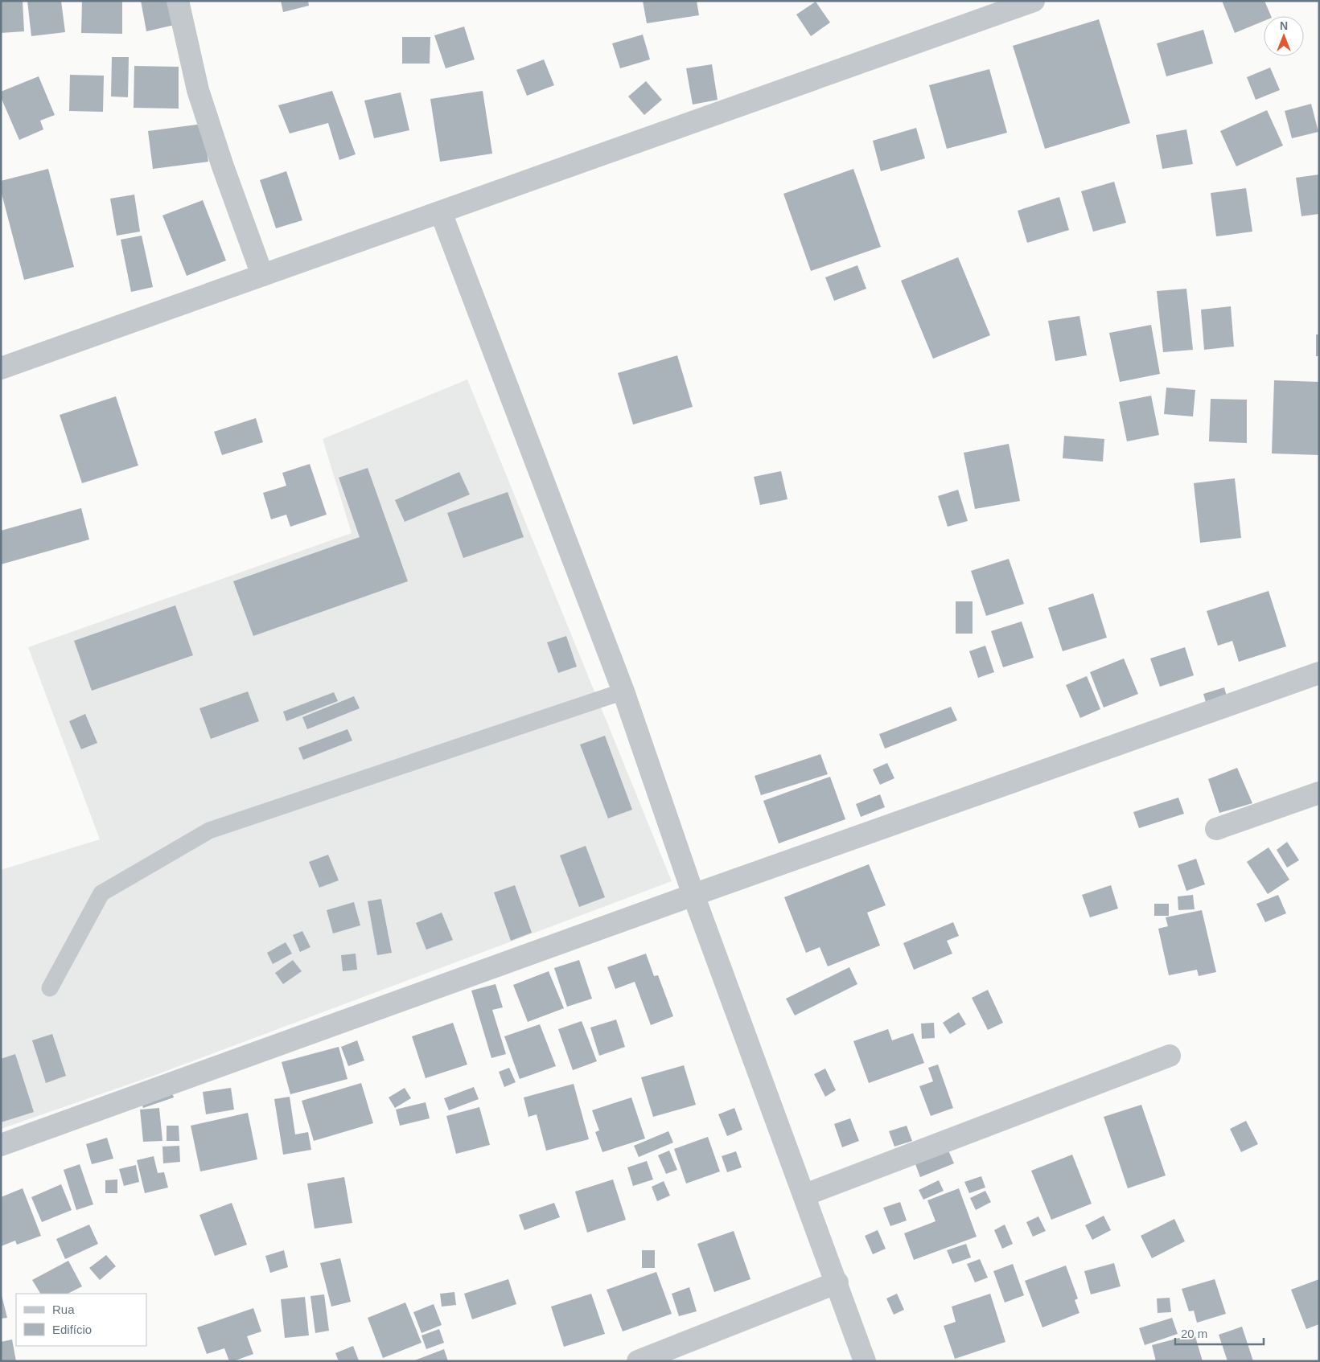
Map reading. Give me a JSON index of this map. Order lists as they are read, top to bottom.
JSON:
{
  "legend": ["Rua", "Edifício"],
  "scale_bar": "20 m",
  "north": "top"
}
